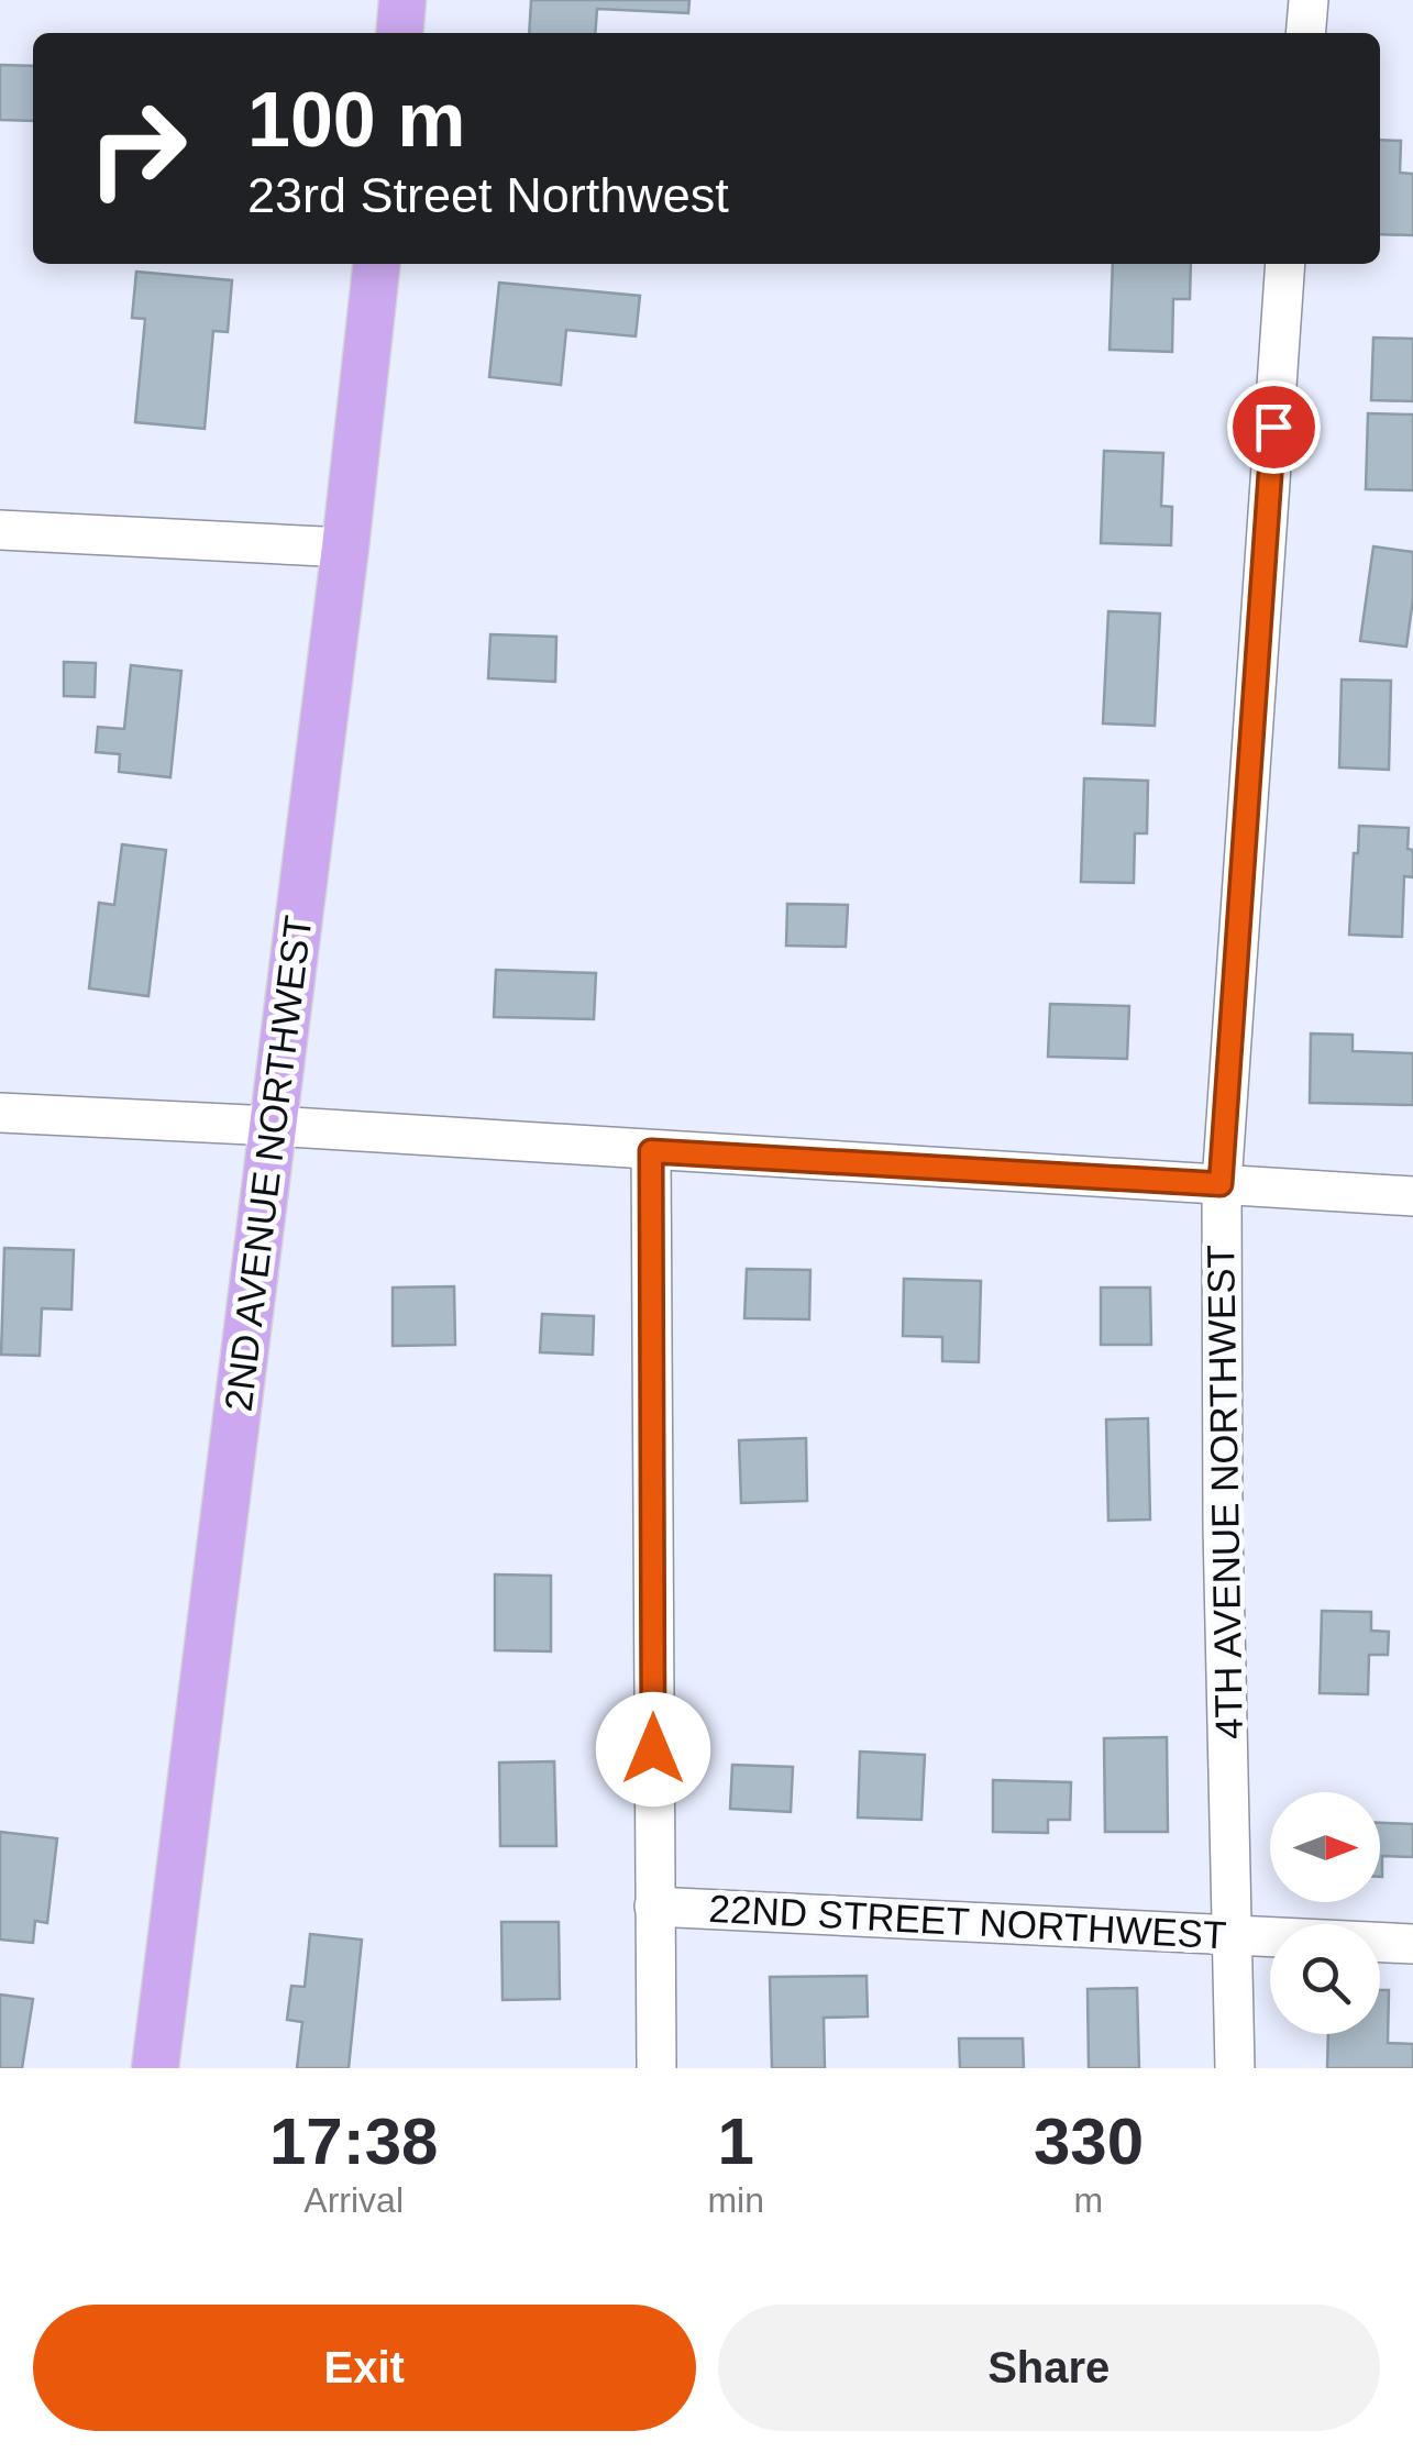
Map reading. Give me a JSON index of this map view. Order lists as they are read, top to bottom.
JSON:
{
  "streets": {
    "main road": ["2ND AVENUE NORTHWEST"],
    "street": ["4TH AVENUE NORTHWEST", "22ND STREET NORTHWEST"]
  },
  "crossings": [
    ["4TH AVENUE NORTHWEST", "22ND STREET NORTHWEST"]
  ],
  "north": "right",
  "page": {
    "turn": ["100 m", "23rd Street Northwest"],
    "eta": [
      "17:38",
      "Arrival",
      "1",
      "min",
      "330",
      "m"
    ],
    "buttons": ["Exit", "Share"]
  }
}
